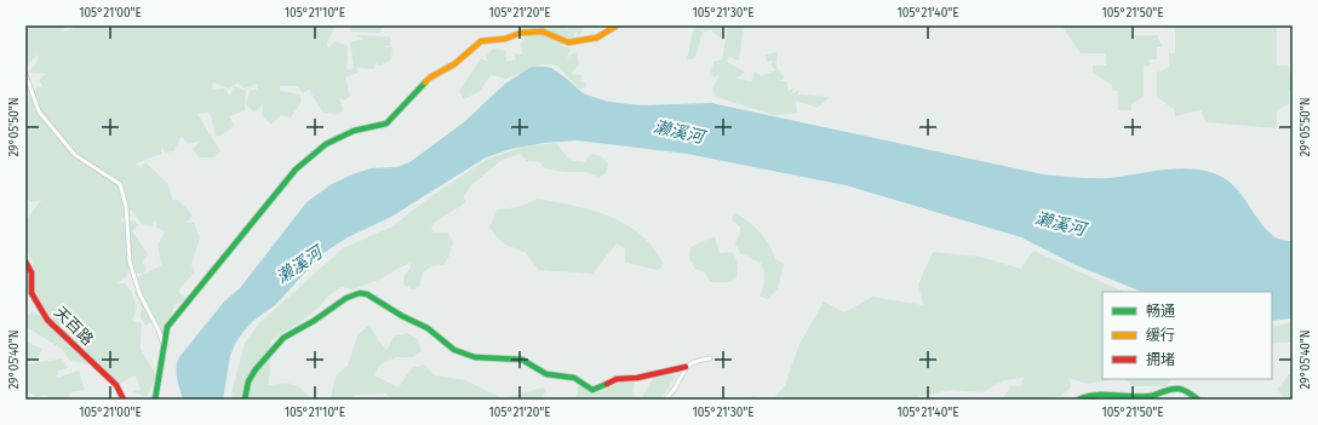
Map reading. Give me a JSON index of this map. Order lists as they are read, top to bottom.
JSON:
{
  "streets": {
    "street": ["天百路"]
  },
  "water": ["濑溪河"],
  "legend": ["畅通", "缓行", "拥堵"],
  "coordinates": [
    "105°21'00\"E",
    "105°21'10\"E",
    "105°21'20\"E",
    "105°21'30\"E",
    "105°21'40\"E",
    "105°21'50\"E",
    "29°05'50\"N",
    "29°05'40\"N"
  ]
}
